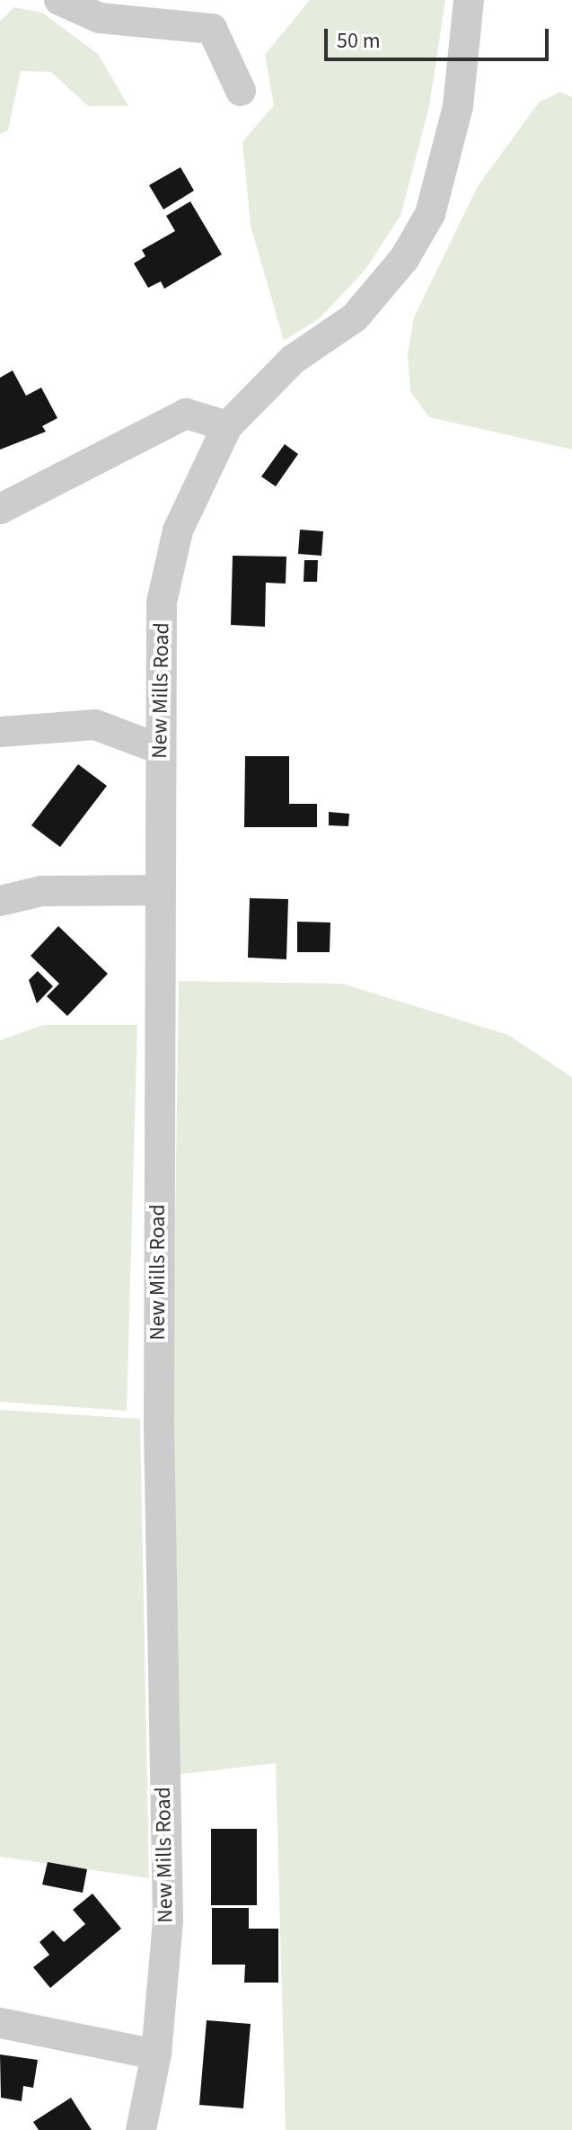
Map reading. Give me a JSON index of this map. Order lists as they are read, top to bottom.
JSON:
{
  "streets": {
    "street": ["New Mills Road"]
  },
  "scale_bar": "50 m"
}
